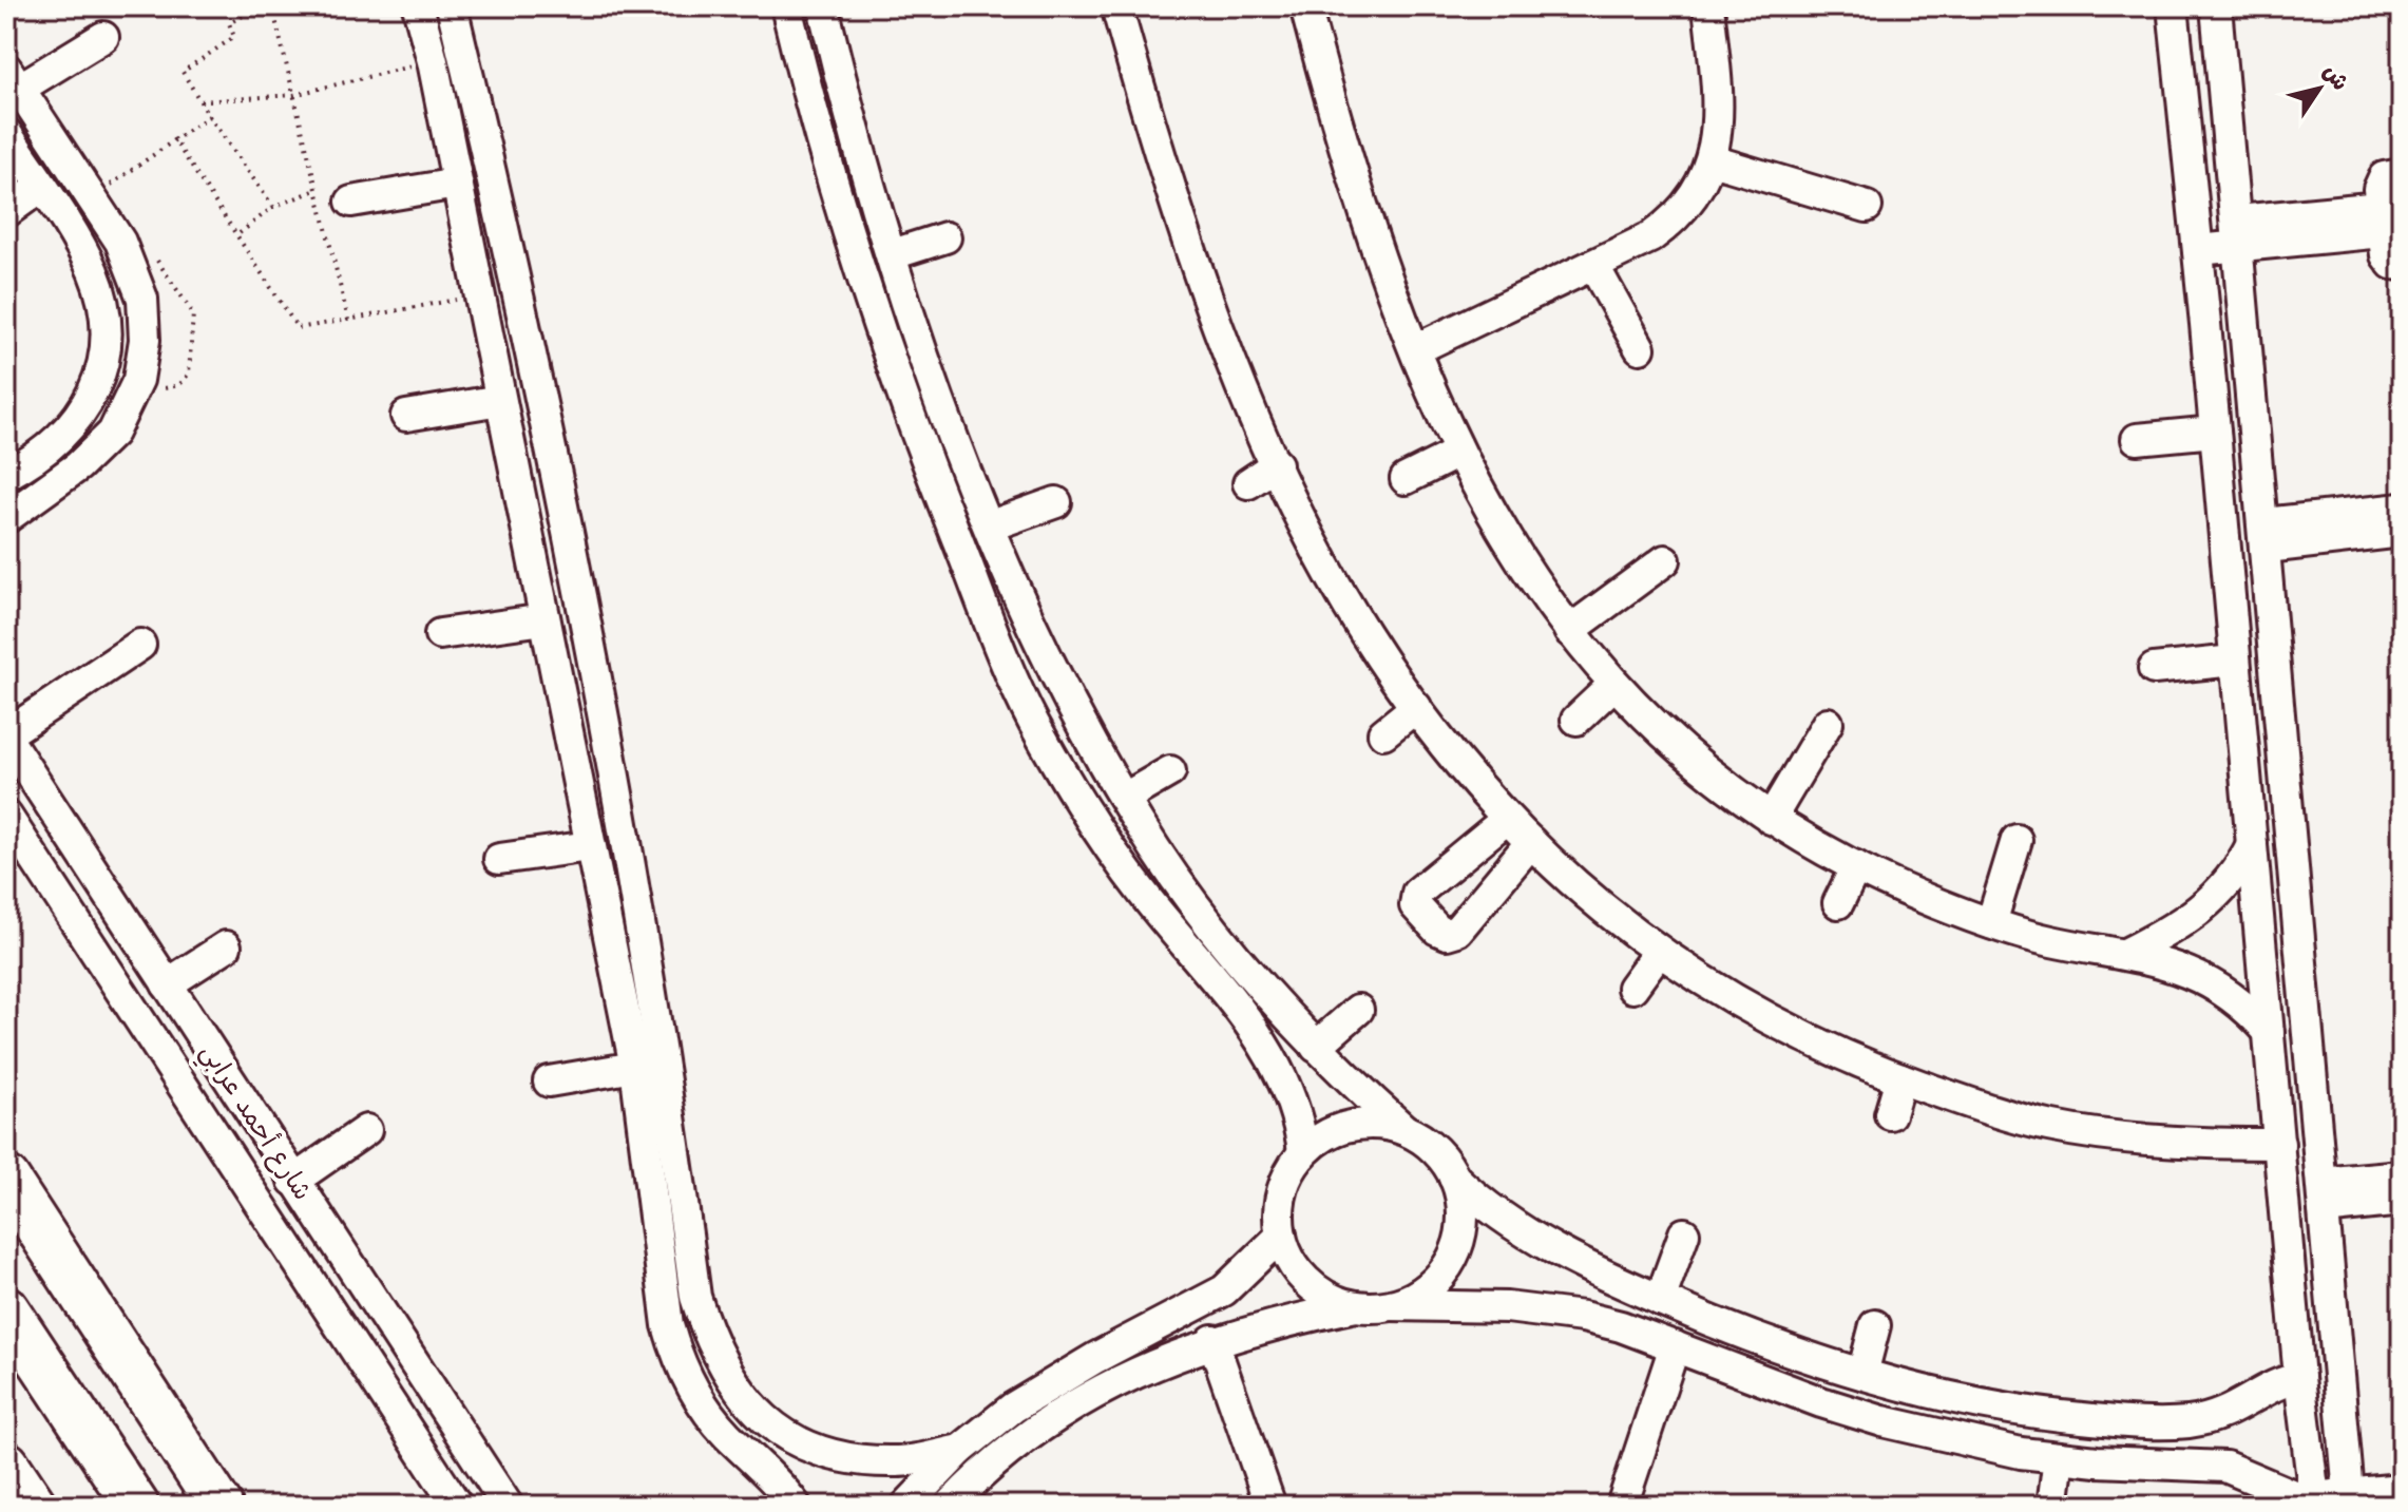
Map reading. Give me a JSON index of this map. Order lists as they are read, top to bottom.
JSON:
{
  "streets": {
    "street": ["شارع أحمد عرابي"]
  },
  "north": "top right"
}
